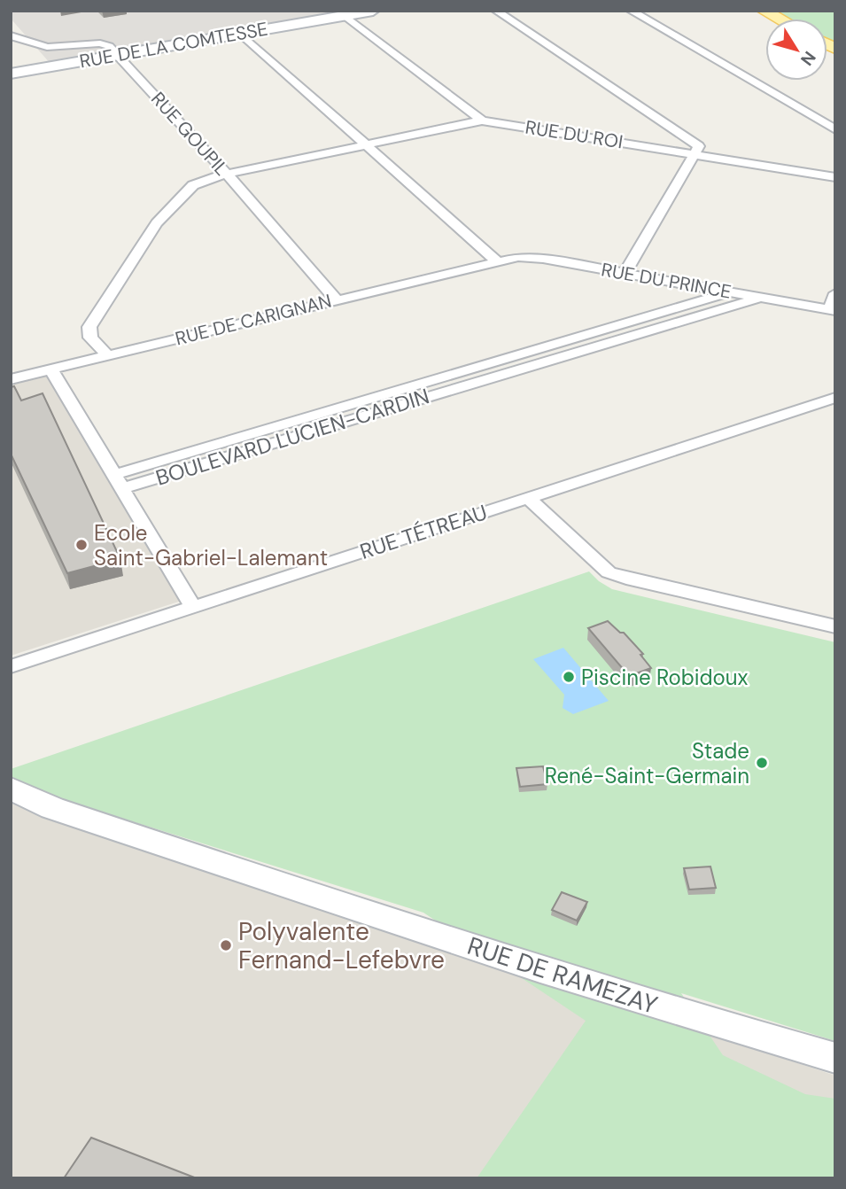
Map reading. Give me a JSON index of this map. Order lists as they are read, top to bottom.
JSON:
{
  "streets": {
    "street": [
      "RUE DE LA COMTESSE",
      "RUE GOUPIL",
      "RUE DU ROI",
      "RUE DU PRINCE",
      "RUE DE CARIGNAN",
      "BOULEVARD LUCIEN-CARDIN",
      "RUE TÉTREAU",
      "RUE DE RAMEZAY"
    ]
  },
  "crossings": [
    ["RUE DE LA COMTESSE", "RUE GOUPIL"],
    ["RUE DE LA COMTESSE", "RUE DU ROI"],
    ["RUE GOUPIL", "RUE DE CARIGNAN"],
    ["RUE DU PRINCE", "RUE DE CARIGNAN"],
    ["RUE DU PRINCE", "BOULEVARD LUCIEN-CARDIN"]
  ],
  "places": [
    "Ecole Saint-Gabriel-Lalemant",
    "Piscine Robidoux",
    "Stade René-Saint-Germain",
    "Polyvalente Fernand-Lefebvre"
  ],
  "north": "bottom right"
}
